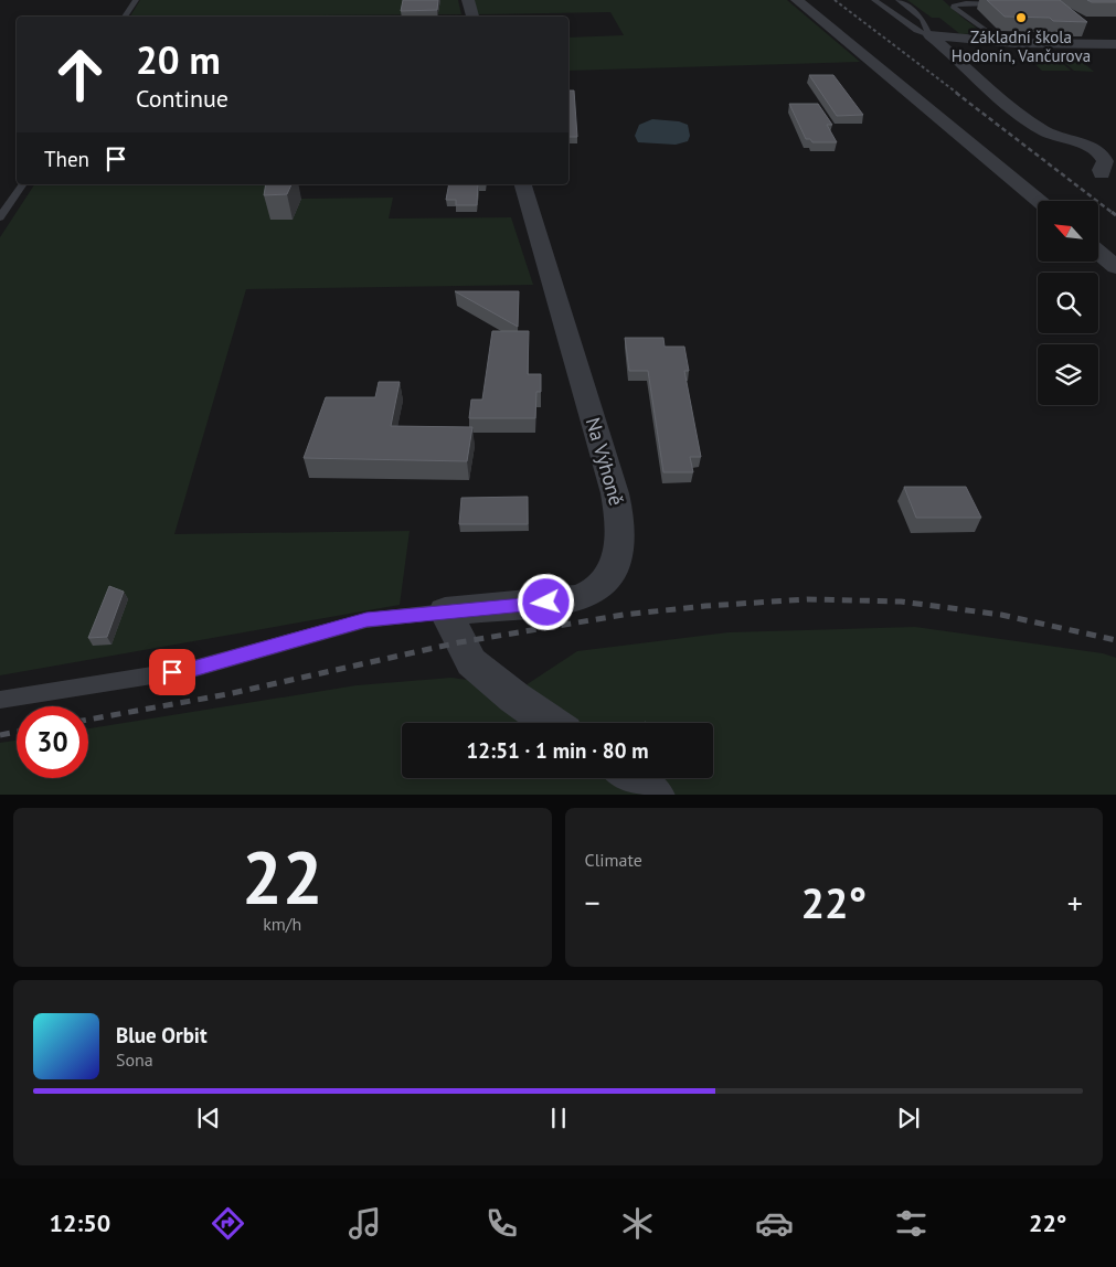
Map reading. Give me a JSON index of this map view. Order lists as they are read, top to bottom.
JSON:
{
  "streets": {
    "street": ["Na Výhoně"]
  },
  "places": ["Základní škola Hodonín, Vančurova"],
  "north": "top left",
  "page": {
    "turn": ["20 m", "Continue"],
    "then": "Then",
    "limit": "30",
    "trip": "12:51 · 1 min · 80 m",
    "tile": [
      ["22", "km/h"],
      "Climate"
    ],
    "heat": ["−", "22°", "+"],
    "song": ["Blue Orbit", "Sona"],
    "tabs": ["12:50", "22°"]
  }
}
